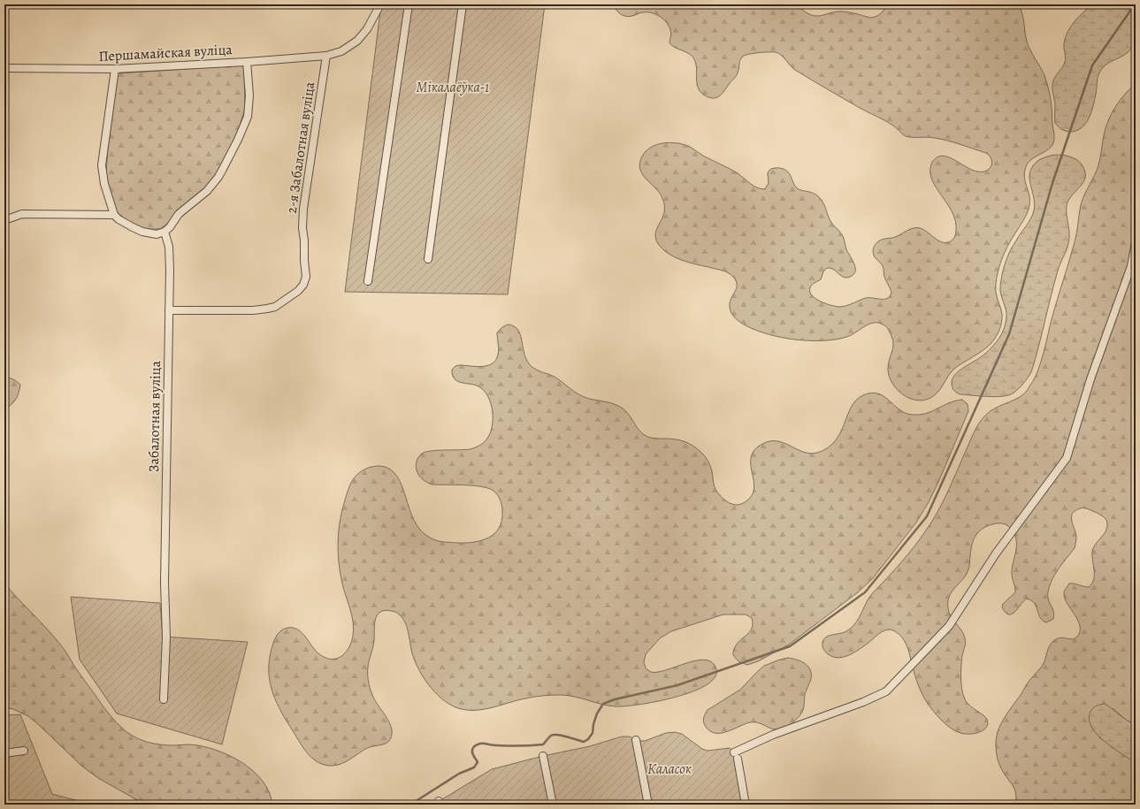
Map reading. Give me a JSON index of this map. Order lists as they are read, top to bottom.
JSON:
{
  "streets": {
    "street": ["Першамайская вуліца", "2-я Забалотная вуліца", "Забалотная вуліца"]
  },
  "crossings": [
    ["Першамайская вуліца", "2-я Забалотная вуліца"],
    ["2-я Забалотная вуліца", "Забалотная вуліца"]
  ],
  "parks": ["Мікалаёўка-1", "Каласок"]
}
